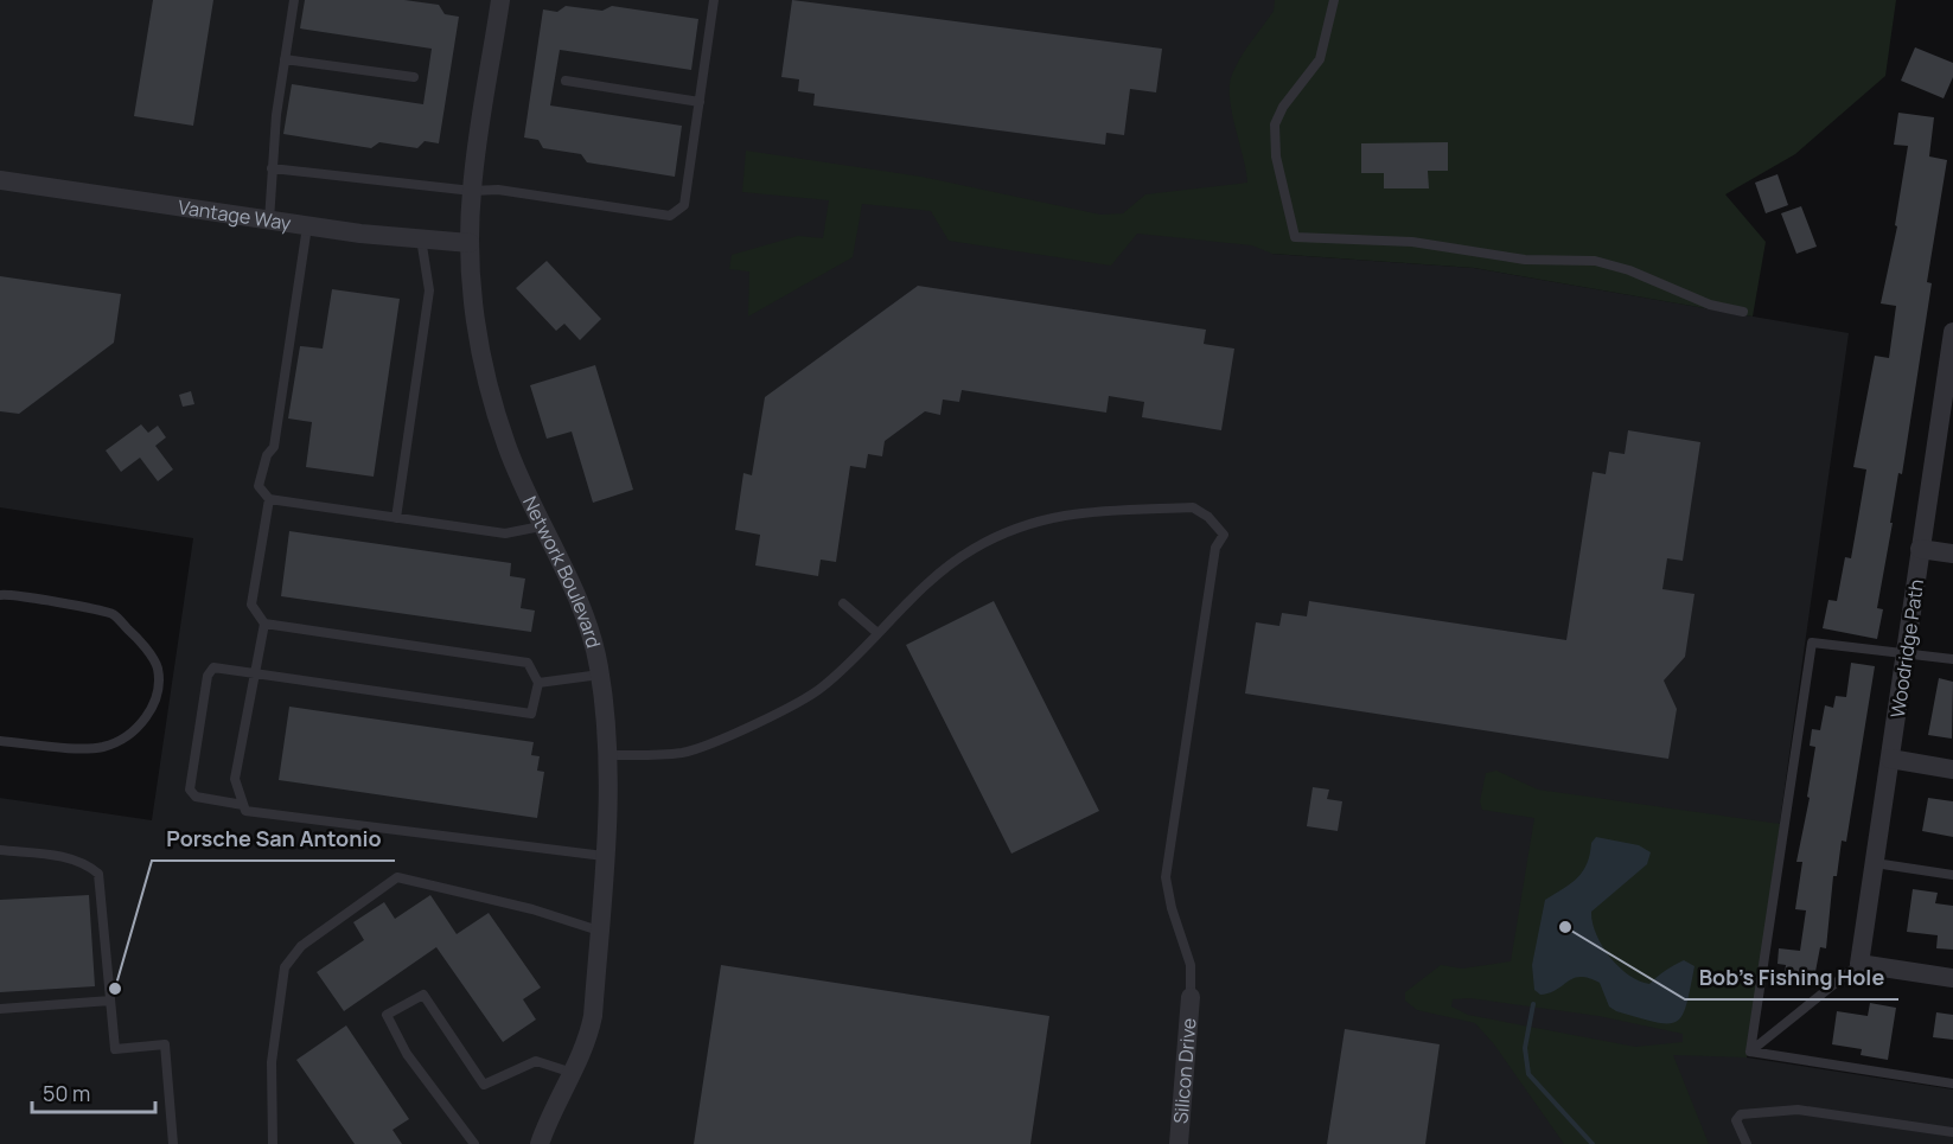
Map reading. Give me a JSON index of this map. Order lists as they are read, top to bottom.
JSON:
{
  "streets": {
    "street": [
      "Vantage Way",
      "Network Boulevard",
      "Woodridge Path",
      "Silicon Drive"
    ]
  },
  "crossings": [
    ["Vantage Way", "Network Boulevard"]
  ],
  "places": ["Bob's Fishing Hole", "Porsche San Antonio"],
  "scale_bar": "50 m"
}
